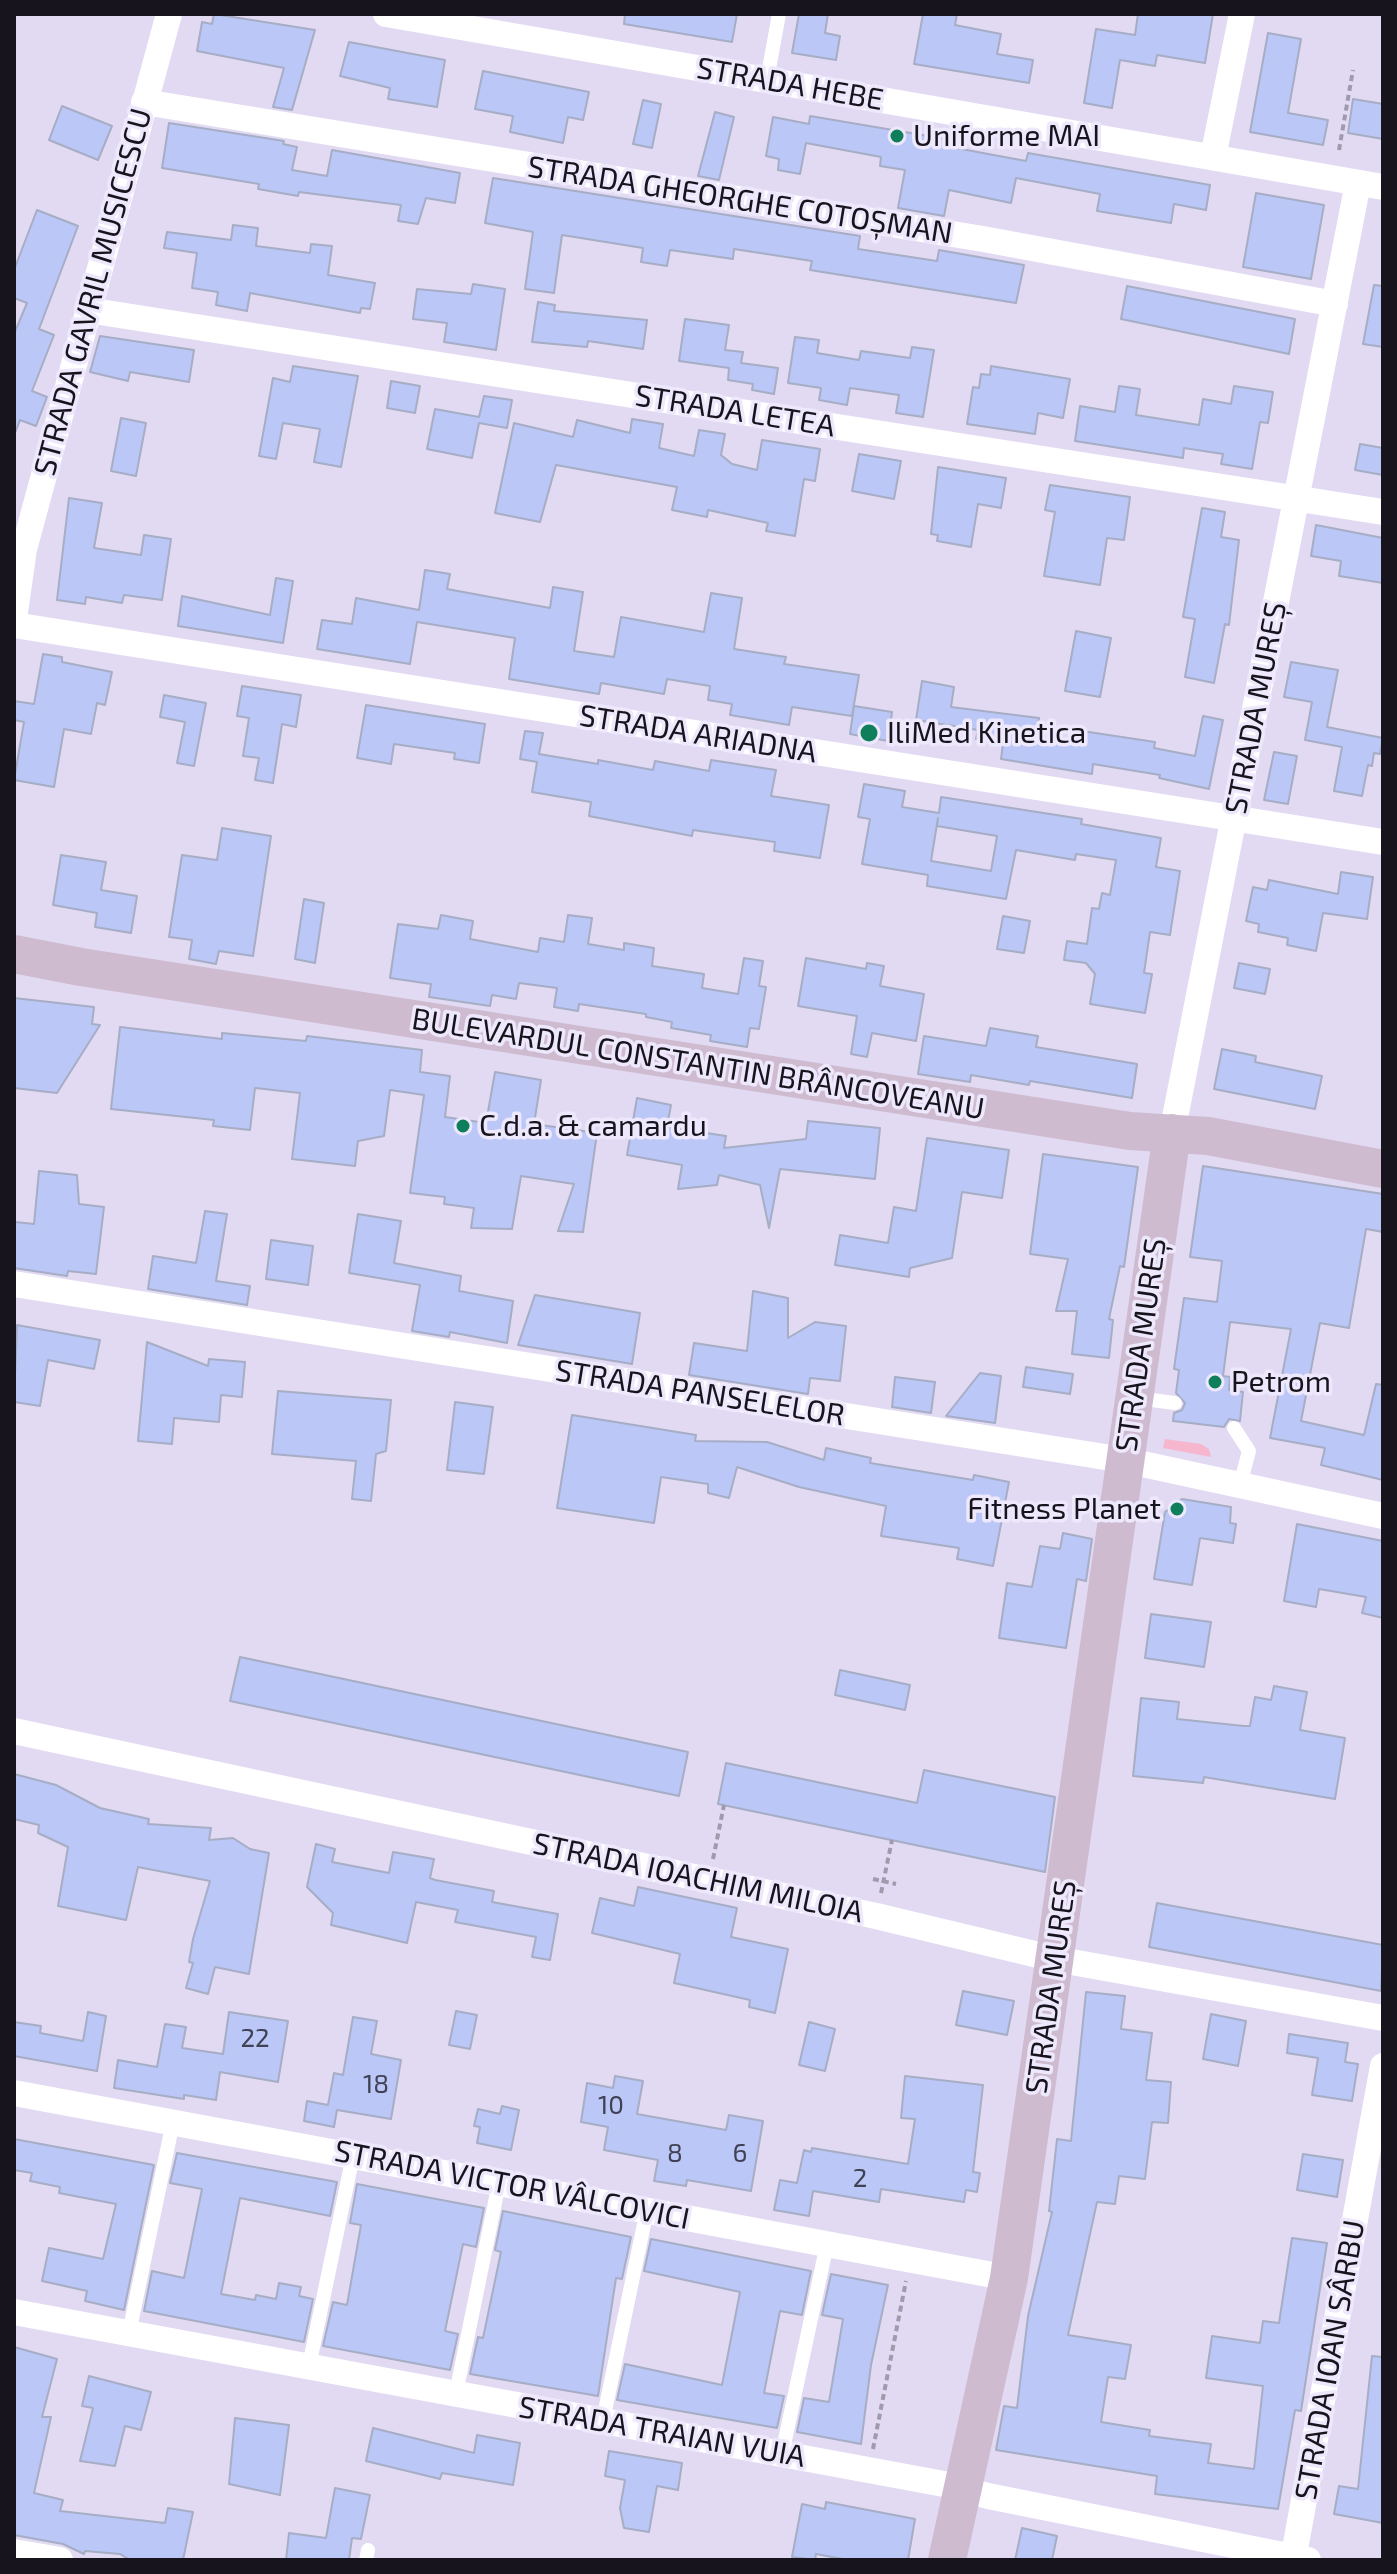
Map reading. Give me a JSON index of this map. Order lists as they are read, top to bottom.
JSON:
{
  "streets": {
    "street": [
      "STRADA HEBE",
      "STRADA GHEORGHE COTOȘMAN",
      "STRADA GAVRIL MUSICESCU",
      "STRADA LETEA",
      "STRADA MUREȘ",
      "STRADA ARIADNA",
      "BULEVARDUL CONSTANTIN BRÂNCOVEANU",
      "STRADA PANSELELOR",
      "STRADA IOACHIM MILOIA",
      "STRADA VICTOR VÂLCOVICI",
      "STRADA IOAN SÂRBU",
      "STRADA TRAIAN VUIA"
    ]
  },
  "crossings": [
    ["STRADA HEBE", "STRADA MUREȘ"],
    ["STRADA GHEORGHE COTOȘMAN", "STRADA GAVRIL MUSICESCU"],
    ["STRADA GHEORGHE COTOȘMAN", "STRADA MUREȘ"],
    ["STRADA GAVRIL MUSICESCU", "STRADA LETEA"],
    ["STRADA GAVRIL MUSICESCU", "STRADA ARIADNA"],
    ["STRADA LETEA", "STRADA MUREȘ"],
    ["STRADA MUREȘ", "STRADA ARIADNA"],
    ["STRADA MUREȘ", "BULEVARDUL CONSTANTIN BRÂNCOVEANU"],
    ["STRADA MUREȘ", "STRADA PANSELELOR"],
    ["STRADA MUREȘ", "STRADA IOACHIM MILOIA"],
    ["STRADA MUREȘ", "STRADA VICTOR VÂLCOVICI"],
    ["STRADA MUREȘ", "STRADA TRAIAN VUIA"],
    ["STRADA IOAN SÂRBU", "STRADA TRAIAN VUIA"]
  ],
  "places": [
    "Uniforme MAI",
    "IliMed Kinetica",
    "C.d.a. & camardu",
    "Petrom",
    "Fitness Planet"
  ],
  "house_numbers": [
    "22",
    "18",
    "10",
    "8",
    "6",
    "2"
  ]
}
